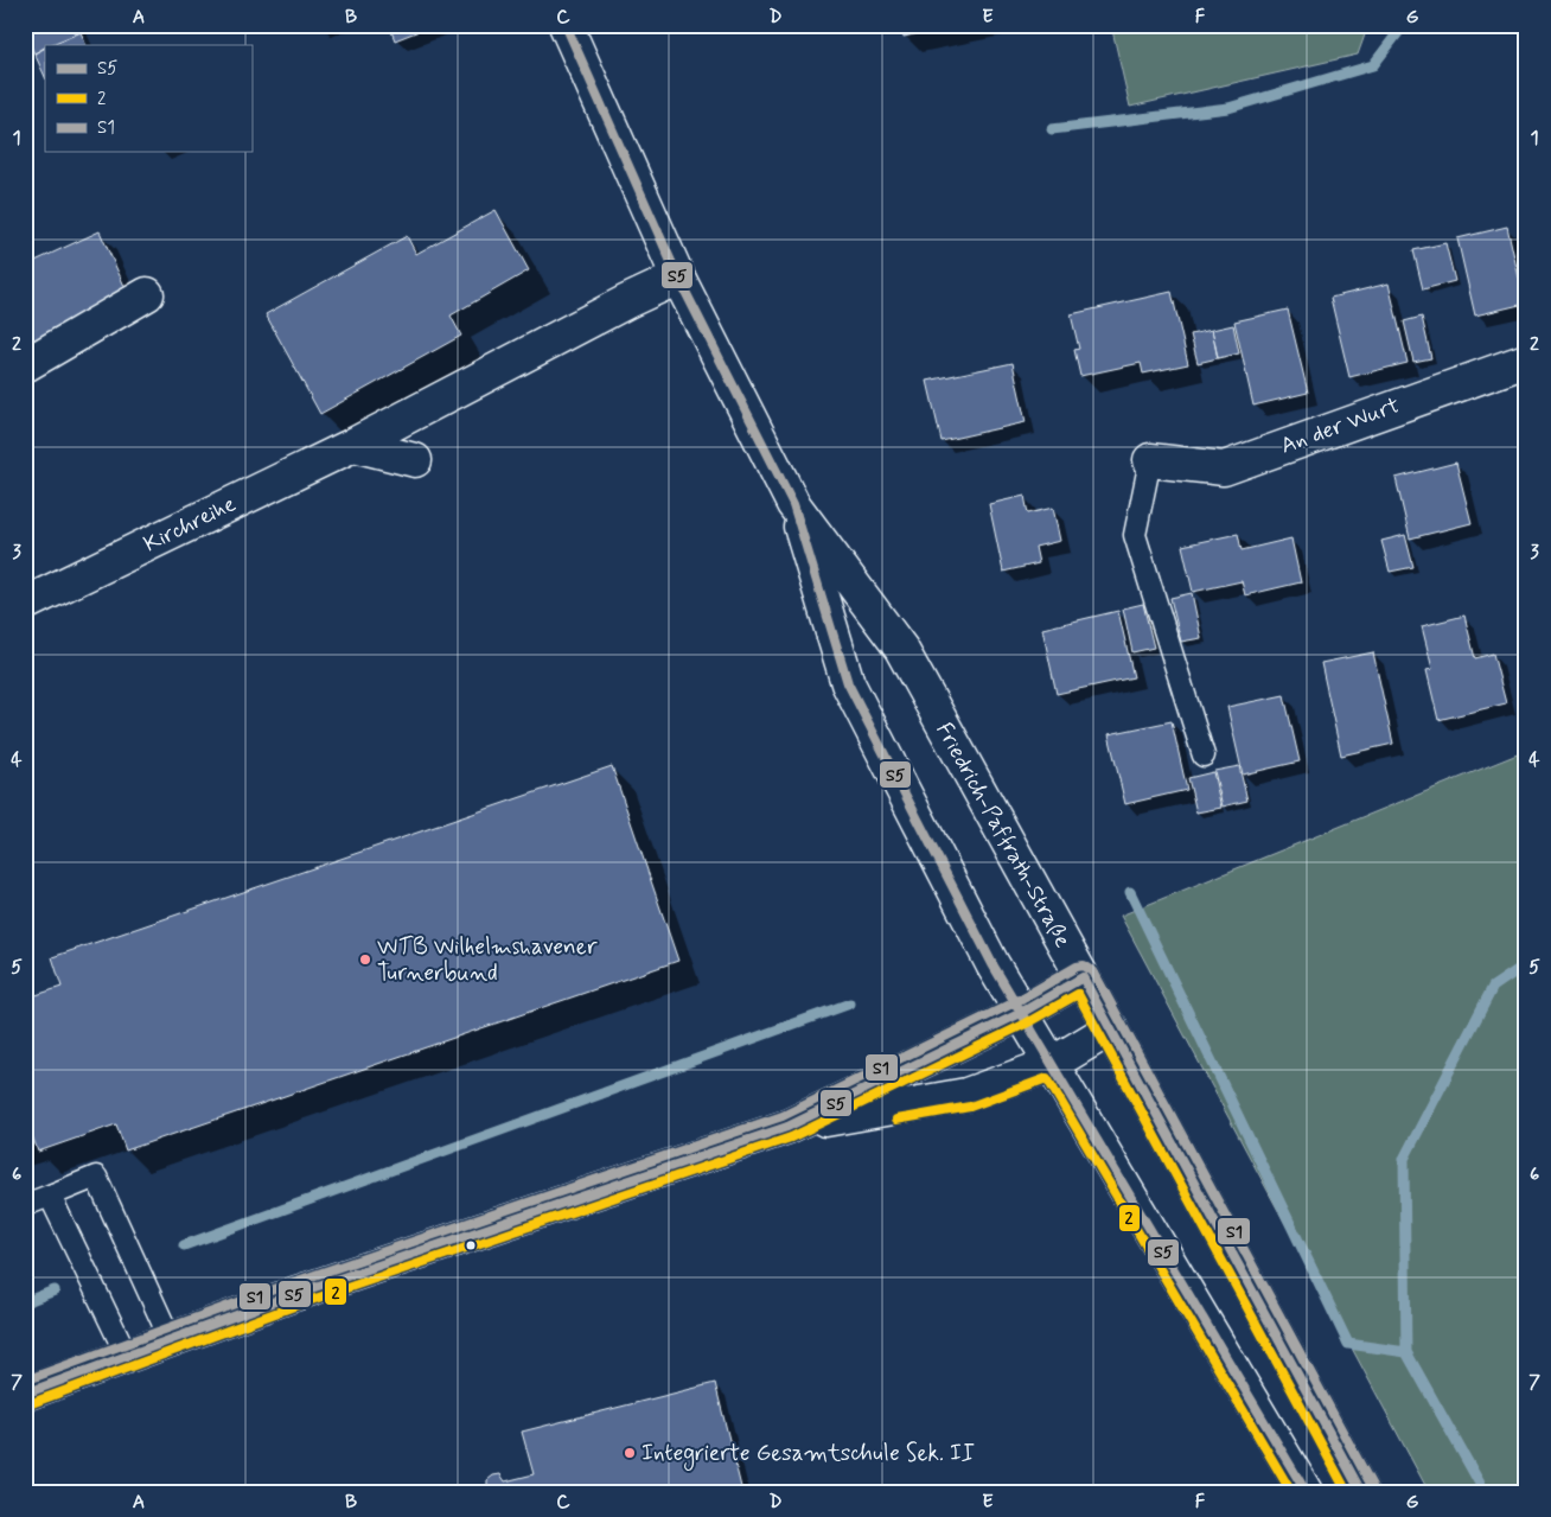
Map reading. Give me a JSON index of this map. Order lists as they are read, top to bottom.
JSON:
{
  "streets": {
    "main road": ["An der Wurt", "Kirchreihe", "Friedrich-Paffrath-Straße"]
  },
  "crossings": [
    ["Kirchreihe", "Friedrich-Paffrath-Straße"]
  ],
  "places": ["WTB Wilhelmshavener Turnerbund", "Integrierte Gesamtschule Sek. II"],
  "lines": ["transit line S5", "transit line S1", "transit line 2"],
  "legend": ["S5", "2", "S1"],
  "grid": {
    "columns": [
      "A",
      "B",
      "C",
      "D",
      "E",
      "F",
      "G"
    ],
    "rows": [
      "1",
      "2",
      "3",
      "4",
      "5",
      "6",
      "7"
    ]
  }
}
